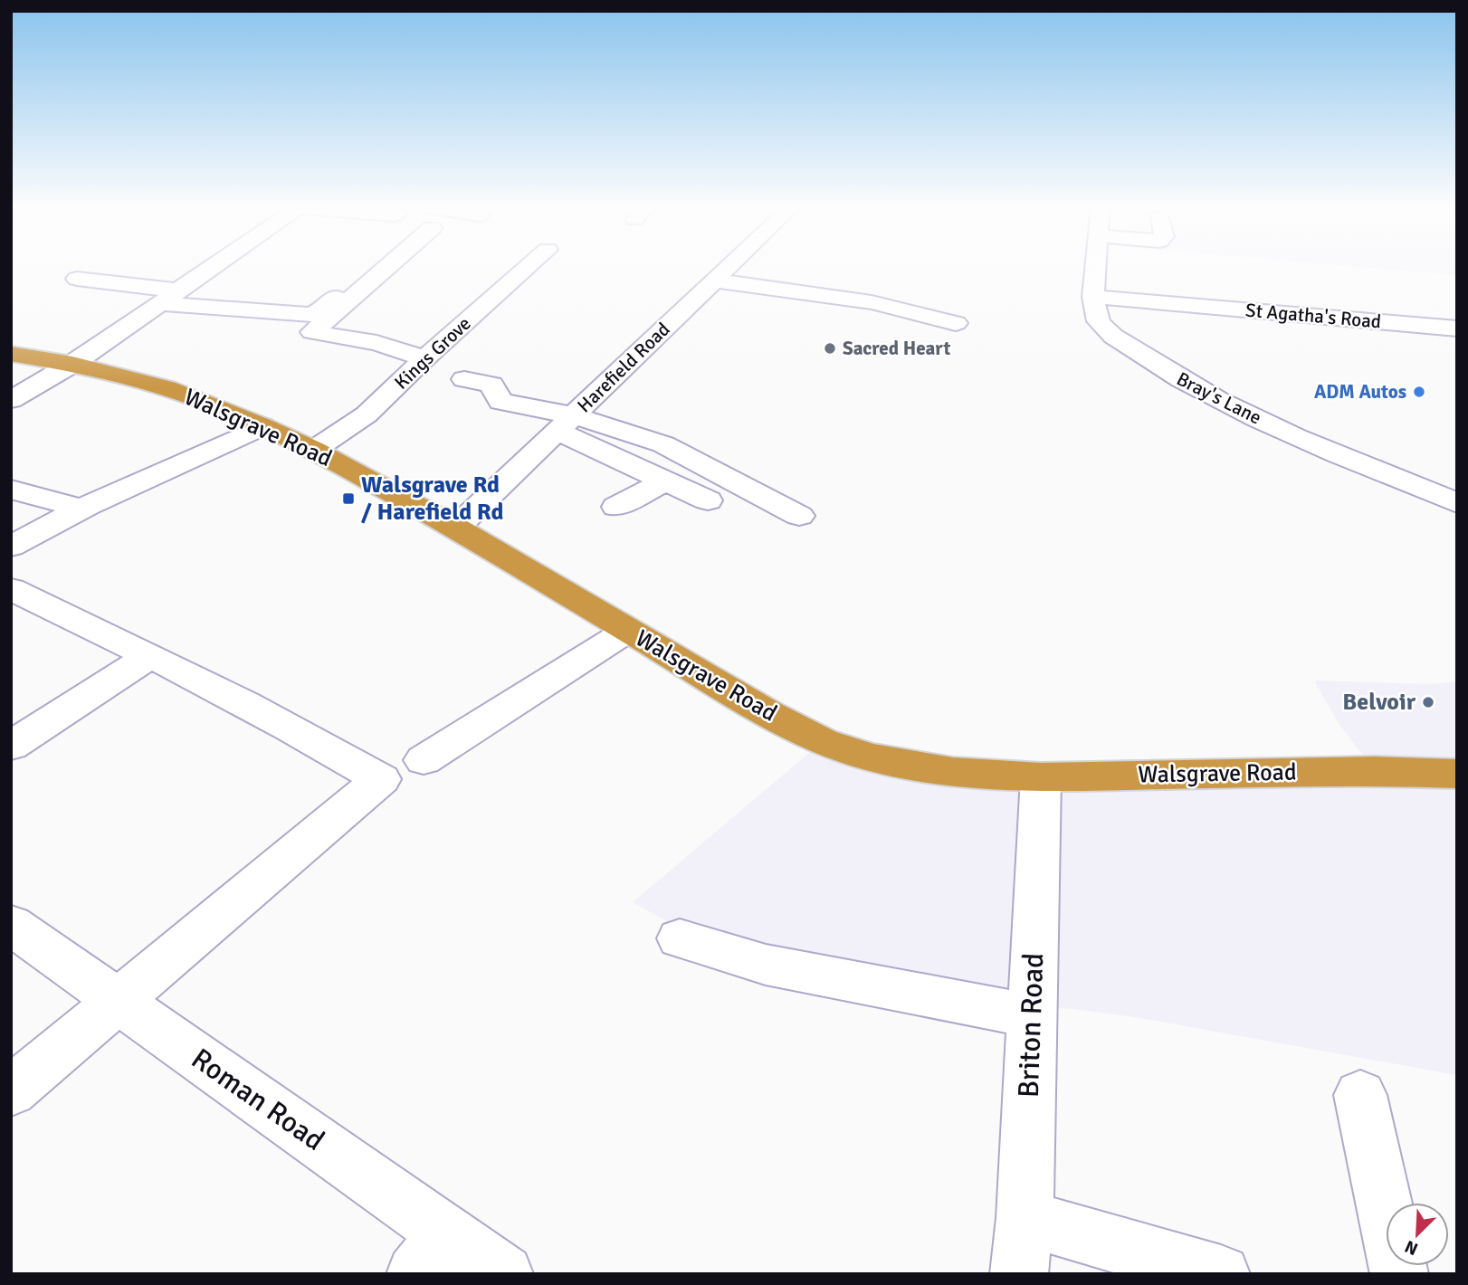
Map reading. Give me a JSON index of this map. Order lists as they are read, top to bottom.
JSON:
{
  "streets": {
    "highway": ["Walsgrave Road"],
    "street": [
      "St Agatha's Road",
      "Kings Grove",
      "Harefield Road",
      "Bray's Lane",
      "Briton Road",
      "Roman Road"
    ]
  },
  "crossings": [
    ["St Agatha's Road", "Bray's Lane"],
    ["Kings Grove", "Walsgrave Road"],
    ["Harefield Road", "Walsgrave Road"],
    ["Walsgrave Road", "Briton Road"]
  ],
  "places": {
    "other": ["Sacred Heart", "ADM Autos", "Belvoir"],
    "transit": ["Walsgrave Rd / Harefield Rd"]
  },
  "north": "bottom left"
}
